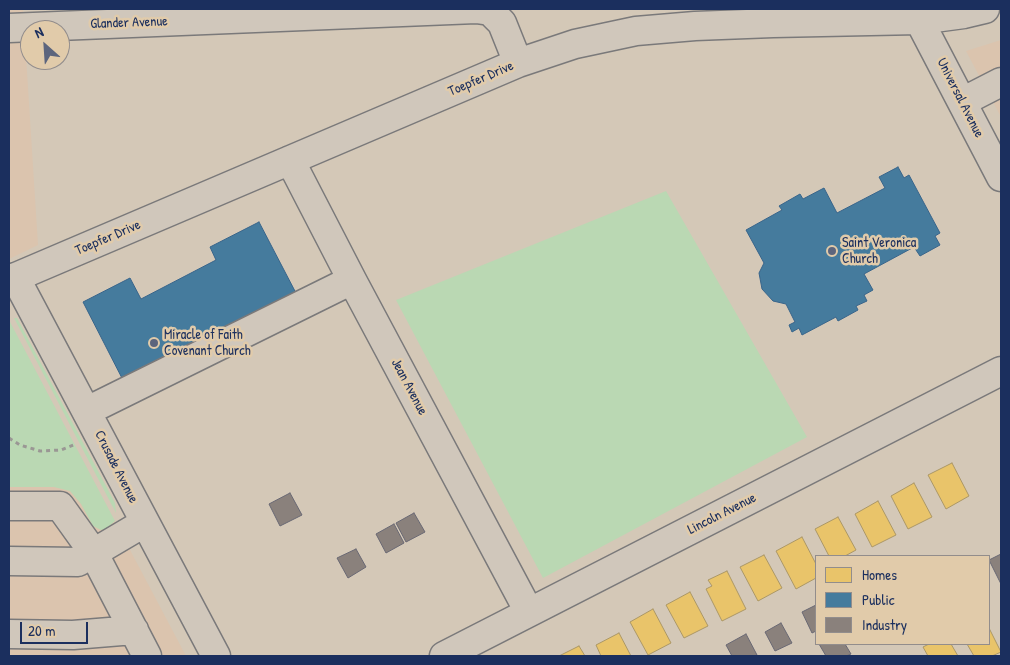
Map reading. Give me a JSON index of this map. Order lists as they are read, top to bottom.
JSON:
{
  "streets": {
    "street": [
      "Glander Avenue",
      "Toepfer Drive",
      "Universal Avenue",
      "Jean Avenue",
      "Crusade Avenue",
      "Lincoln Avenue"
    ]
  },
  "crossings": [
    ["Glander Avenue", "Toepfer Drive"],
    ["Toepfer Drive", "Universal Avenue"],
    ["Toepfer Drive", "Jean Avenue"],
    ["Toepfer Drive", "Crusade Avenue"],
    ["Jean Avenue", "Lincoln Avenue"]
  ],
  "places": ["Saint Veronica Church", "Miracle of Faith Covenant Church"],
  "legend": ["Homes", "Public", "Industry"],
  "scale_bar": "20 m",
  "north": "top left"
}
